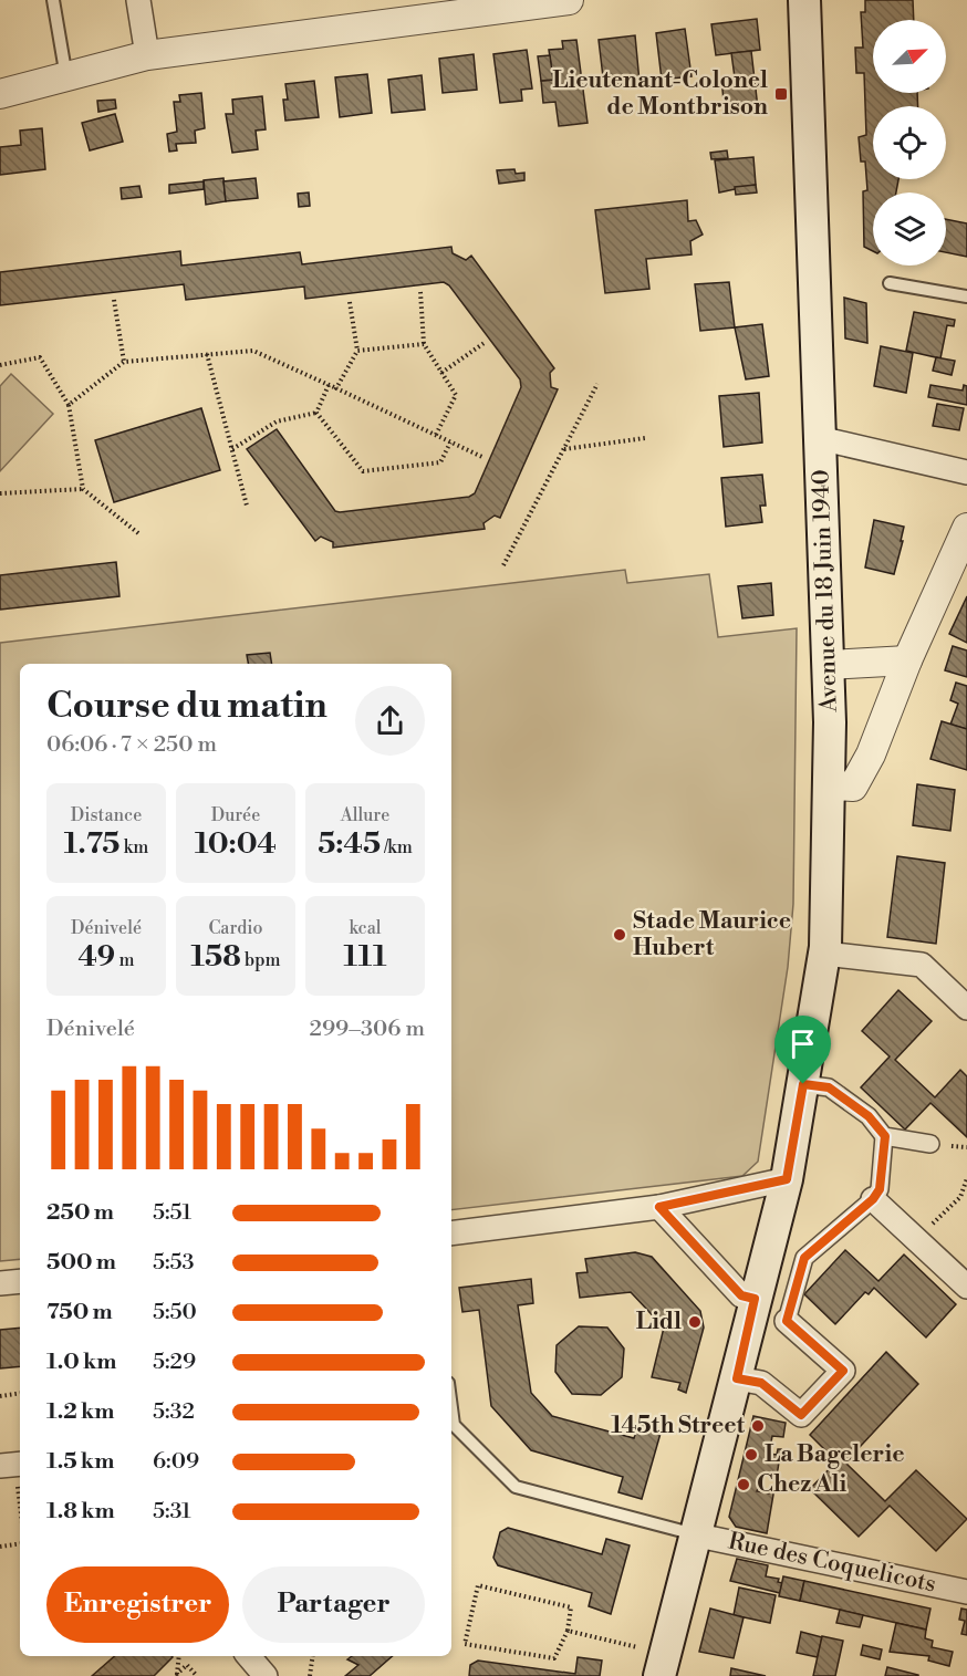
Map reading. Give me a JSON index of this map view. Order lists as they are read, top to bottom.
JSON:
{
  "streets": {
    "main road": ["Avenue du 18 Juin 1940"],
    "street": ["Rue des Coquelicots"]
  },
  "crossings": [
    ["Avenue du 18 Juin 1940", "Rue des Coquelicots"]
  ],
  "places": {
    "transit": ["Lieutenant-Colonel de Montbrison"],
    "other": [
      "Stade Maurice Hubert",
      "Lidl",
      "145th Street",
      "La Bagelerie",
      "Chez Ali"
    ]
  },
  "north": "top right",
  "page": {
    "heading": ["Course du matin", "06:06 · 7 × 250 m"],
    "stats": [
      ["Distance", "1.75 km"],
      ["Durée", "10:04"],
      ["Allure", "5:45 /km"],
      ["Dénivelé", "49 m"],
      ["Cardio", "158 bpm"],
      ["kcal", "111"]
    ],
    "chart": ["Dénivelé", "299–306 m"],
    "list": [
      {
        "name": "250 m",
        "note": "5:51"
      },
      {
        "name": "500 m",
        "note": "5:53"
      },
      {
        "name": "750 m",
        "note": "5:50"
      },
      {
        "name": "1.0 km",
        "note": "5:29"
      },
      {
        "name": "1.2 km",
        "note": "5:32"
      },
      {
        "name": "1.5 km",
        "note": "6:09"
      },
      {
        "name": "1.8 km",
        "note": "5:31"
      }
    ],
    "buttons": ["Enregistrer", "Partager"]
  }
}
